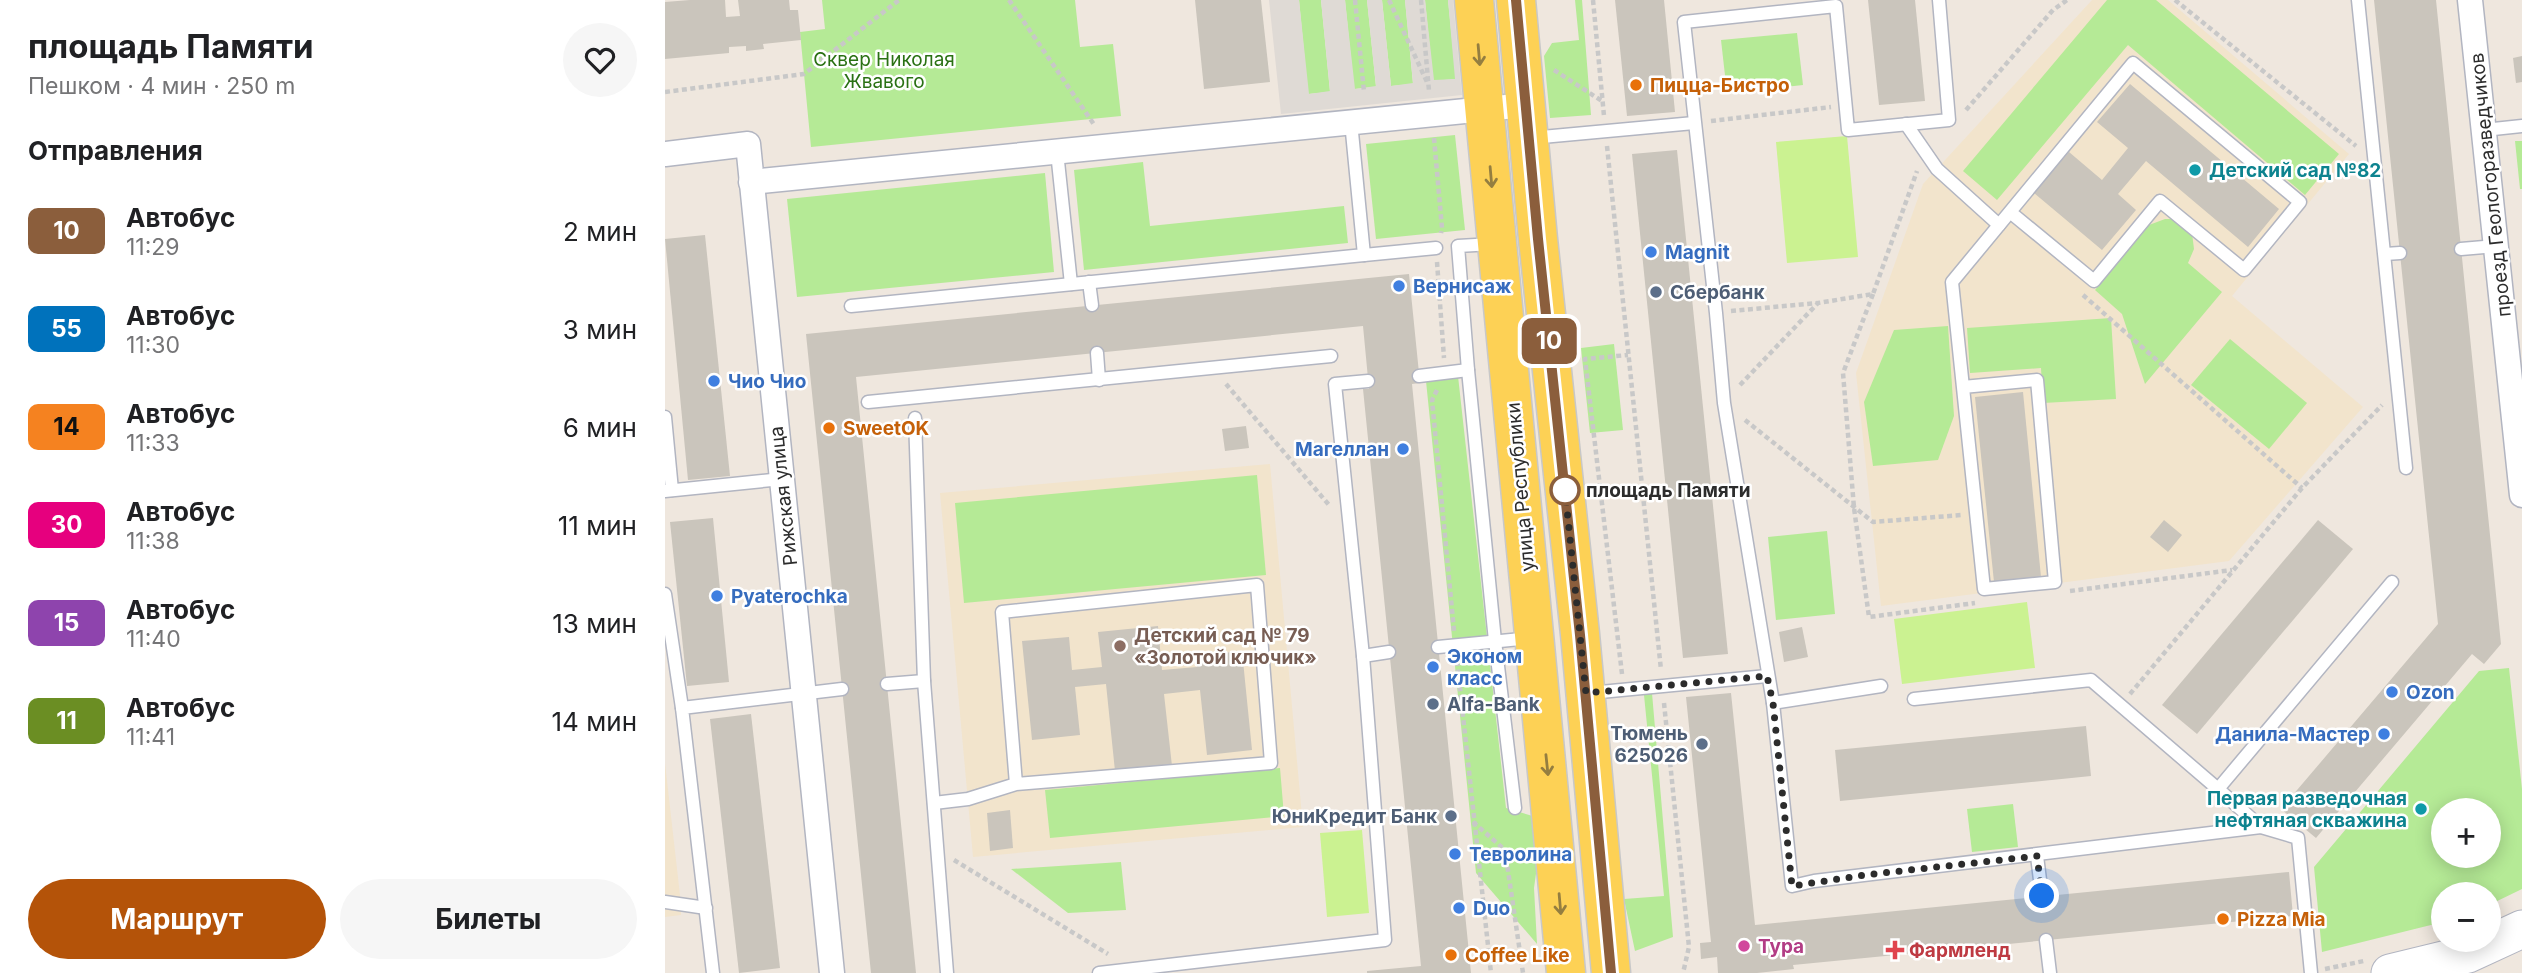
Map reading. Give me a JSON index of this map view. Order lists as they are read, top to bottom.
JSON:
{
  "streets": {
    "main road": ["улица Республики"],
    "street": ["проезд Геологоразведчиков", "Рижская улица"]
  },
  "parks": ["Сквер Николая Жвавого"],
  "places": {
    "other": [
      "Пицца-Бистро",
      "Детский сад №82",
      "Magnit",
      "Вернисаж",
      "Сбербанк",
      "Чио Чио",
      "SweetOK",
      "Магеллан",
      "площадь Памяти",
      "Pyaterochka",
      "Детский сад № 79 «Золотой ключик»",
      "Эконом класс",
      "Ozon",
      "Alfa-Bank",
      "Данила-Мастер",
      "Тюмень 625026",
      "Первая разведочная нефтяная скважина",
      "ЮниКредит Банк",
      "Тевролина",
      "Duo",
      "Pizza Mia",
      "Тура",
      "Coffee Like"
    ],
    "health": ["Фармленд"]
  },
  "lines": ["bus line 10"],
  "page": {
    "heading": [
      ["площадь Памяти", "Пешком · 4 мин · 250 m"],
      "Отправления"
    ],
    "on_map": "10",
    "list": [
      {
        "mark": "10",
        "name": "Автобус",
        "note": "11:29",
        "value": "2 мин"
      },
      {
        "mark": "55",
        "name": "Автобус",
        "note": "11:30",
        "value": "3 мин"
      },
      {
        "mark": "14",
        "name": "Автобус",
        "note": "11:33",
        "value": "6 мин"
      },
      {
        "mark": "30",
        "name": "Автобус",
        "note": "11:38",
        "value": "11 мин"
      },
      {
        "mark": "15",
        "name": "Автобус",
        "note": "11:40",
        "value": "13 мин"
      },
      {
        "mark": "11",
        "name": "Автобус",
        "note": "11:41",
        "value": "14 мин"
      }
    ],
    "map_buttons": ["+", "−"],
    "buttons": ["Маршрут", "Билеты"]
  }
}
